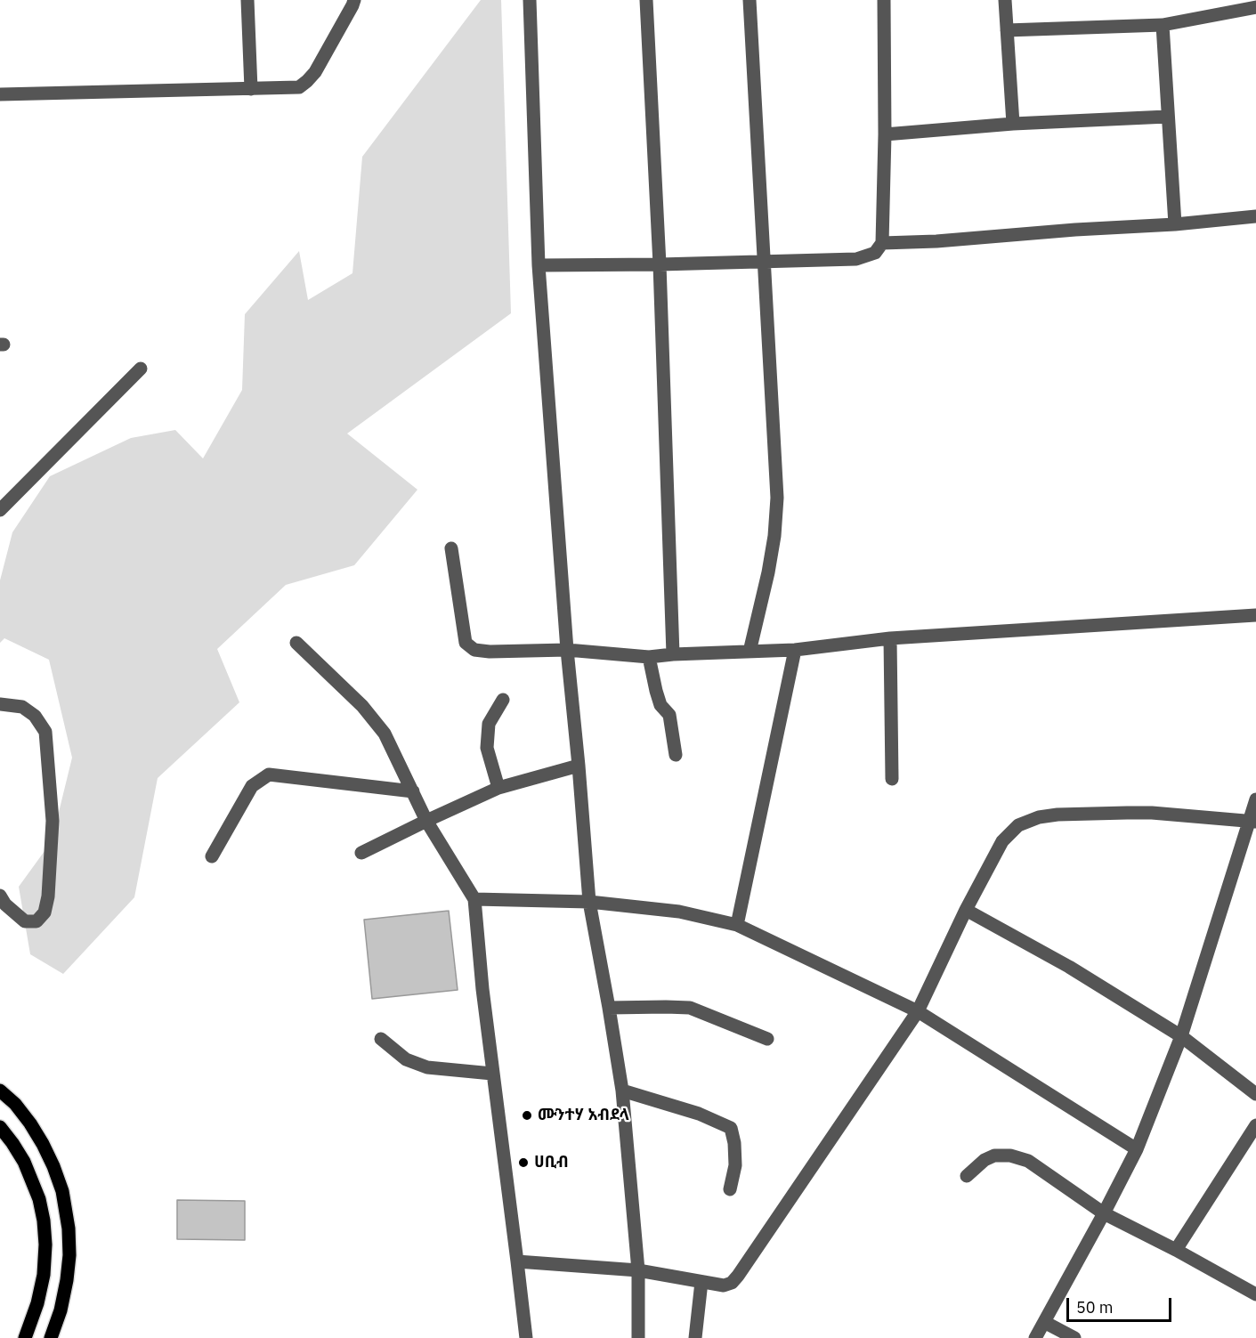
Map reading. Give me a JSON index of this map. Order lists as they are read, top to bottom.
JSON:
{
  "places": ["ሙንተሃ አብደላ", "ሀቢብ"],
  "scale_bar": "50 m"
}
